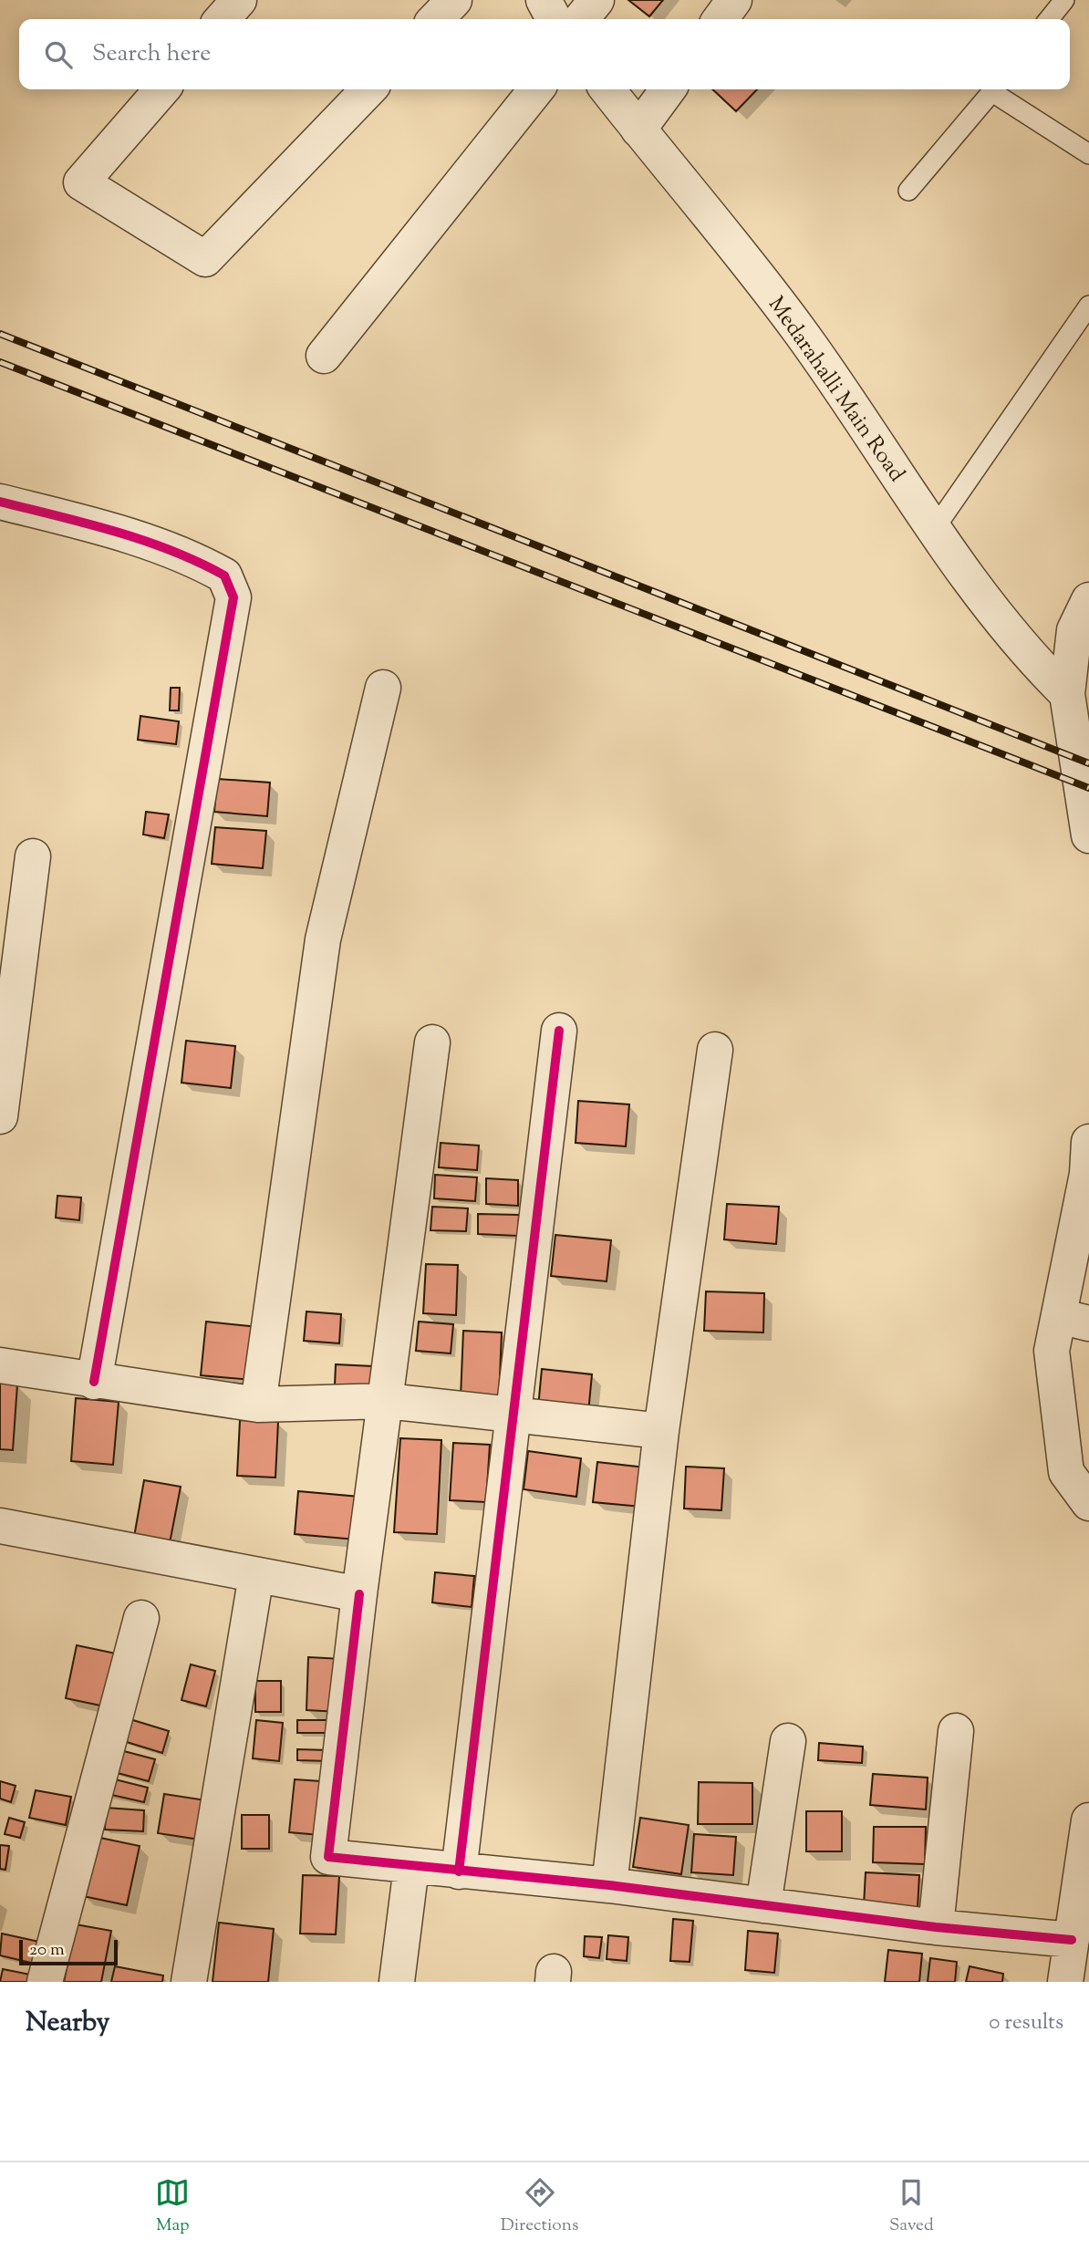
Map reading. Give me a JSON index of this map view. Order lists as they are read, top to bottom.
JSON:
{
  "streets": {
    "street": ["Medarahalli Main Road"]
  },
  "scale_bar": "20 m",
  "page": {
    "search": "Search here",
    "scale": "20 m",
    "heading": ["Nearby", "0 results"],
    "nav": ["Map", "Directions", "Saved"]
  }
}
